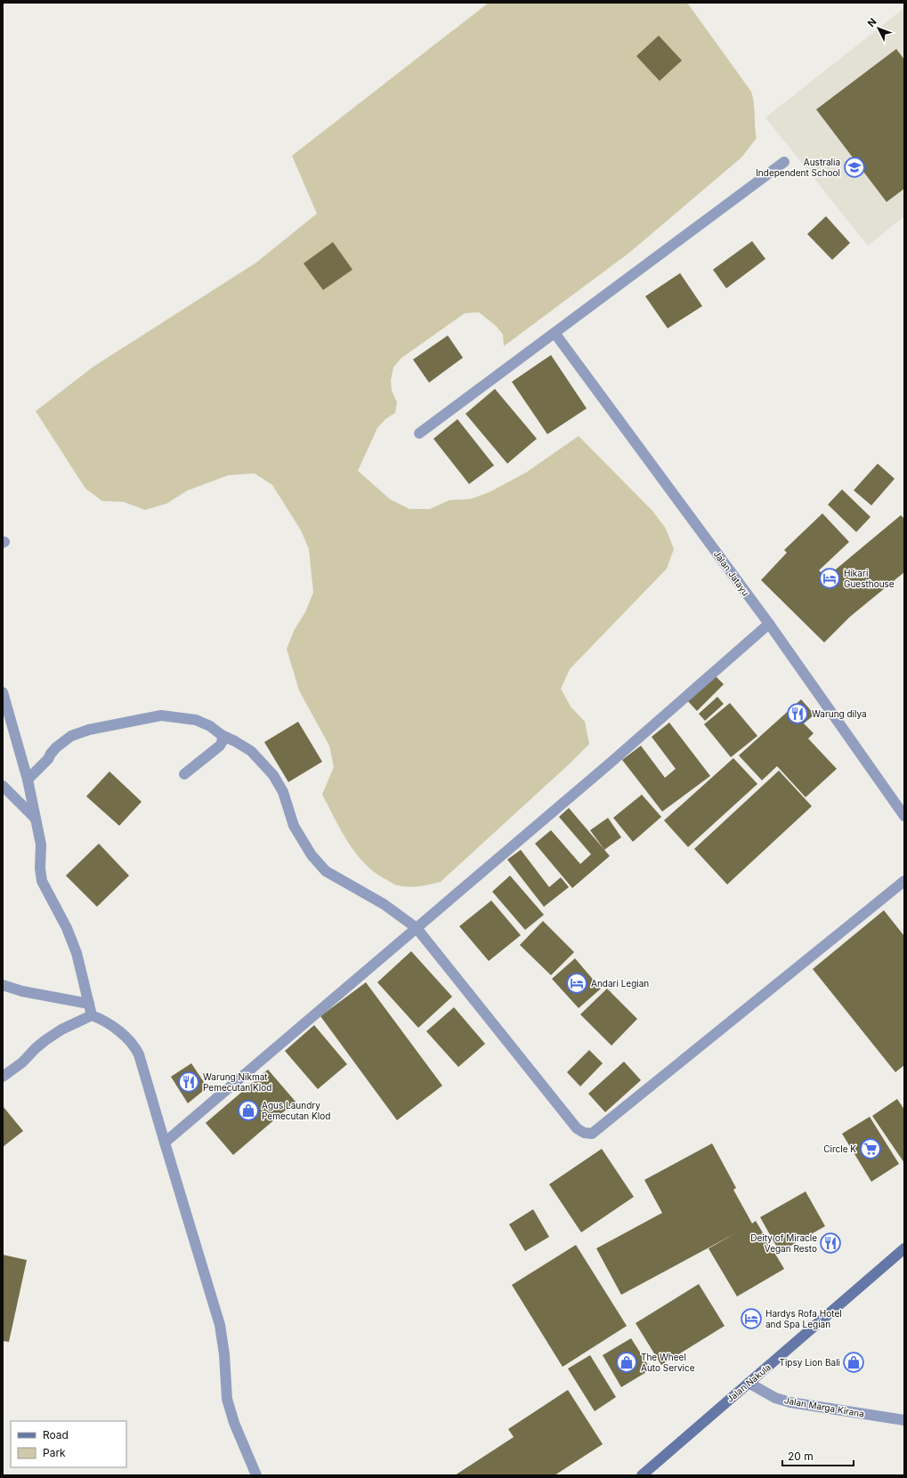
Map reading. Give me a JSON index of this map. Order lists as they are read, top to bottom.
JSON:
{
  "streets": {
    "main road": ["Jalan Nakula"],
    "street": ["Jalan Jatayu", "Jalan Marga Kirana"]
  },
  "crossings": [
    ["Jalan Nakula", "Jalan Marga Kirana"]
  ],
  "places": {
    "school or university": ["Australia Independent School"],
    "hotel": ["Hikari Guesthouse", "Andari Legian", "Hardys Rofa Hotel and Spa Legian"],
    "restaurant": ["Warung dilya", "Warung Nikmat Pemecutan Klod", "Deity of Miracle Vegan Resto"],
    "shop": ["Agus Laundry Pemecutan Klod", "The Wheel Auto Service", "Tipsy Lion Bali"],
    "supermarket": ["Circle K"]
  },
  "legend": ["Road", "Park"],
  "scale_bar": "20 m",
  "north": "top left"
}
